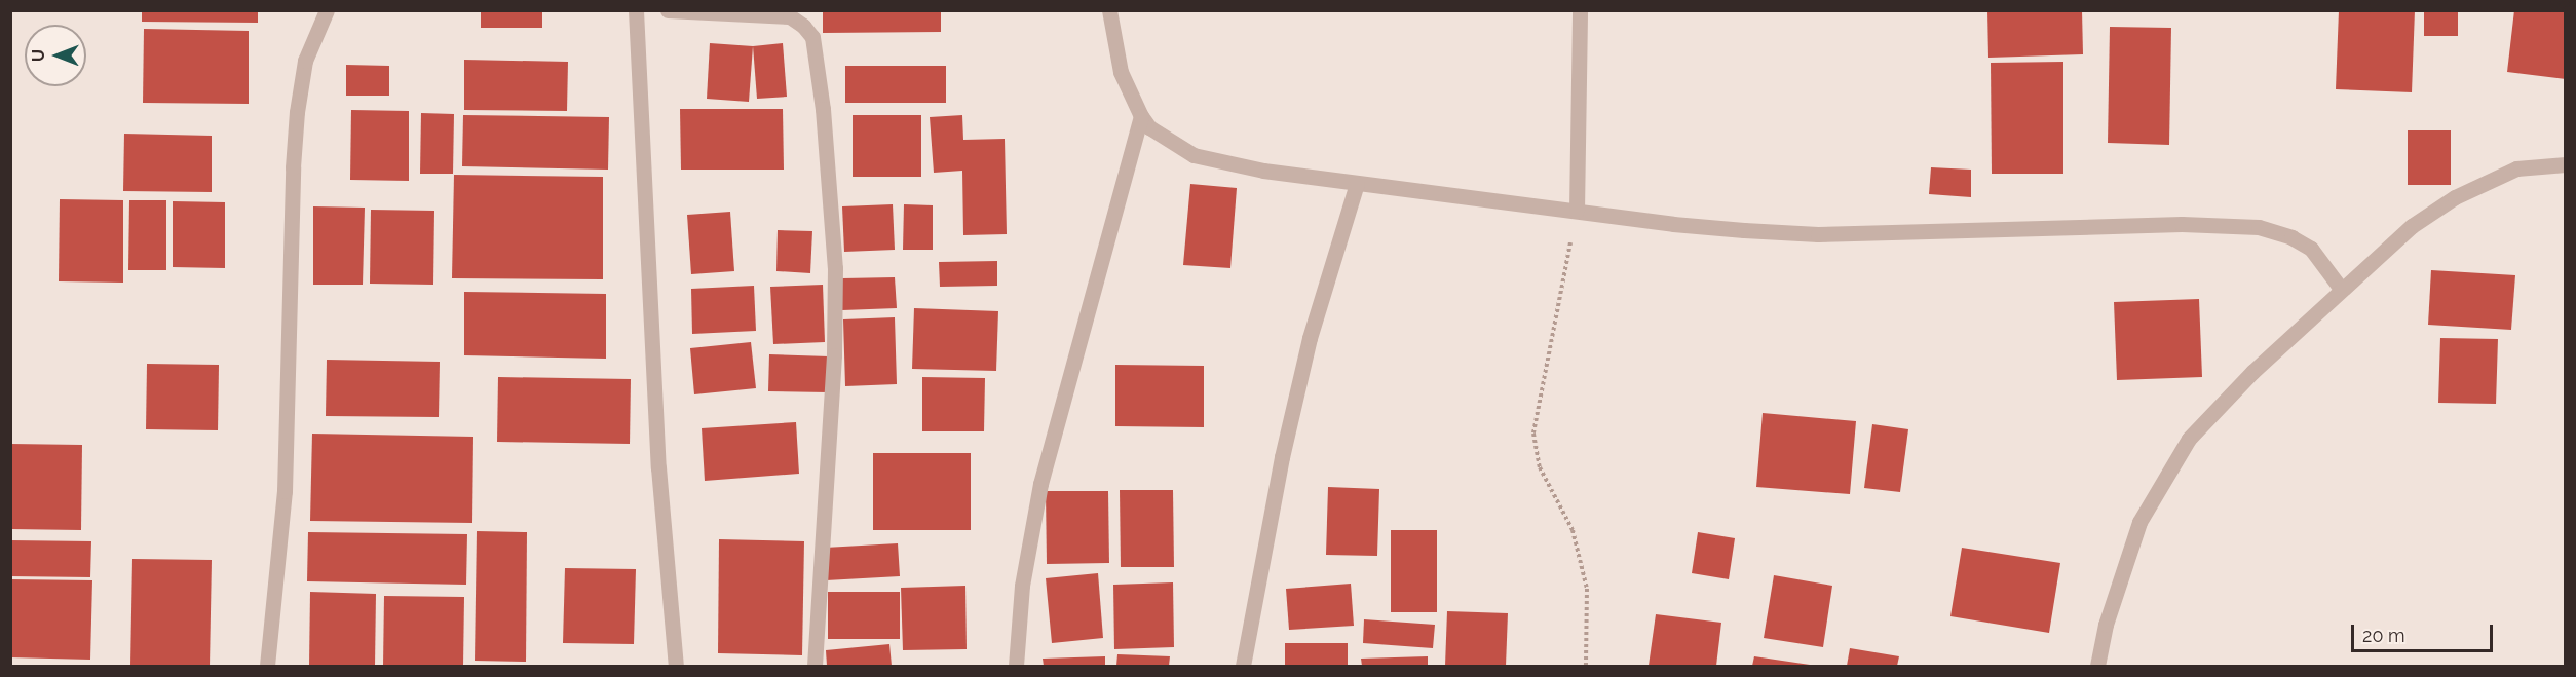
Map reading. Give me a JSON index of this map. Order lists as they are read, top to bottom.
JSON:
{
  "scale_bar": "20 m",
  "north": "left"
}
